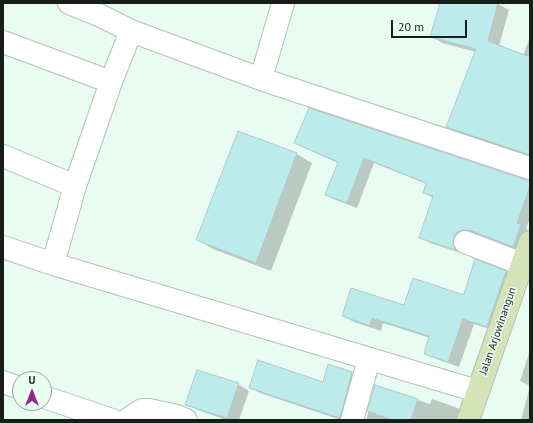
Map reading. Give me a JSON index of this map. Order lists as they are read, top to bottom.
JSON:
{
  "streets": {
    "main road": ["Jalan Arjowinangun"]
  },
  "scale_bar": "20 m",
  "north": "top"
}
